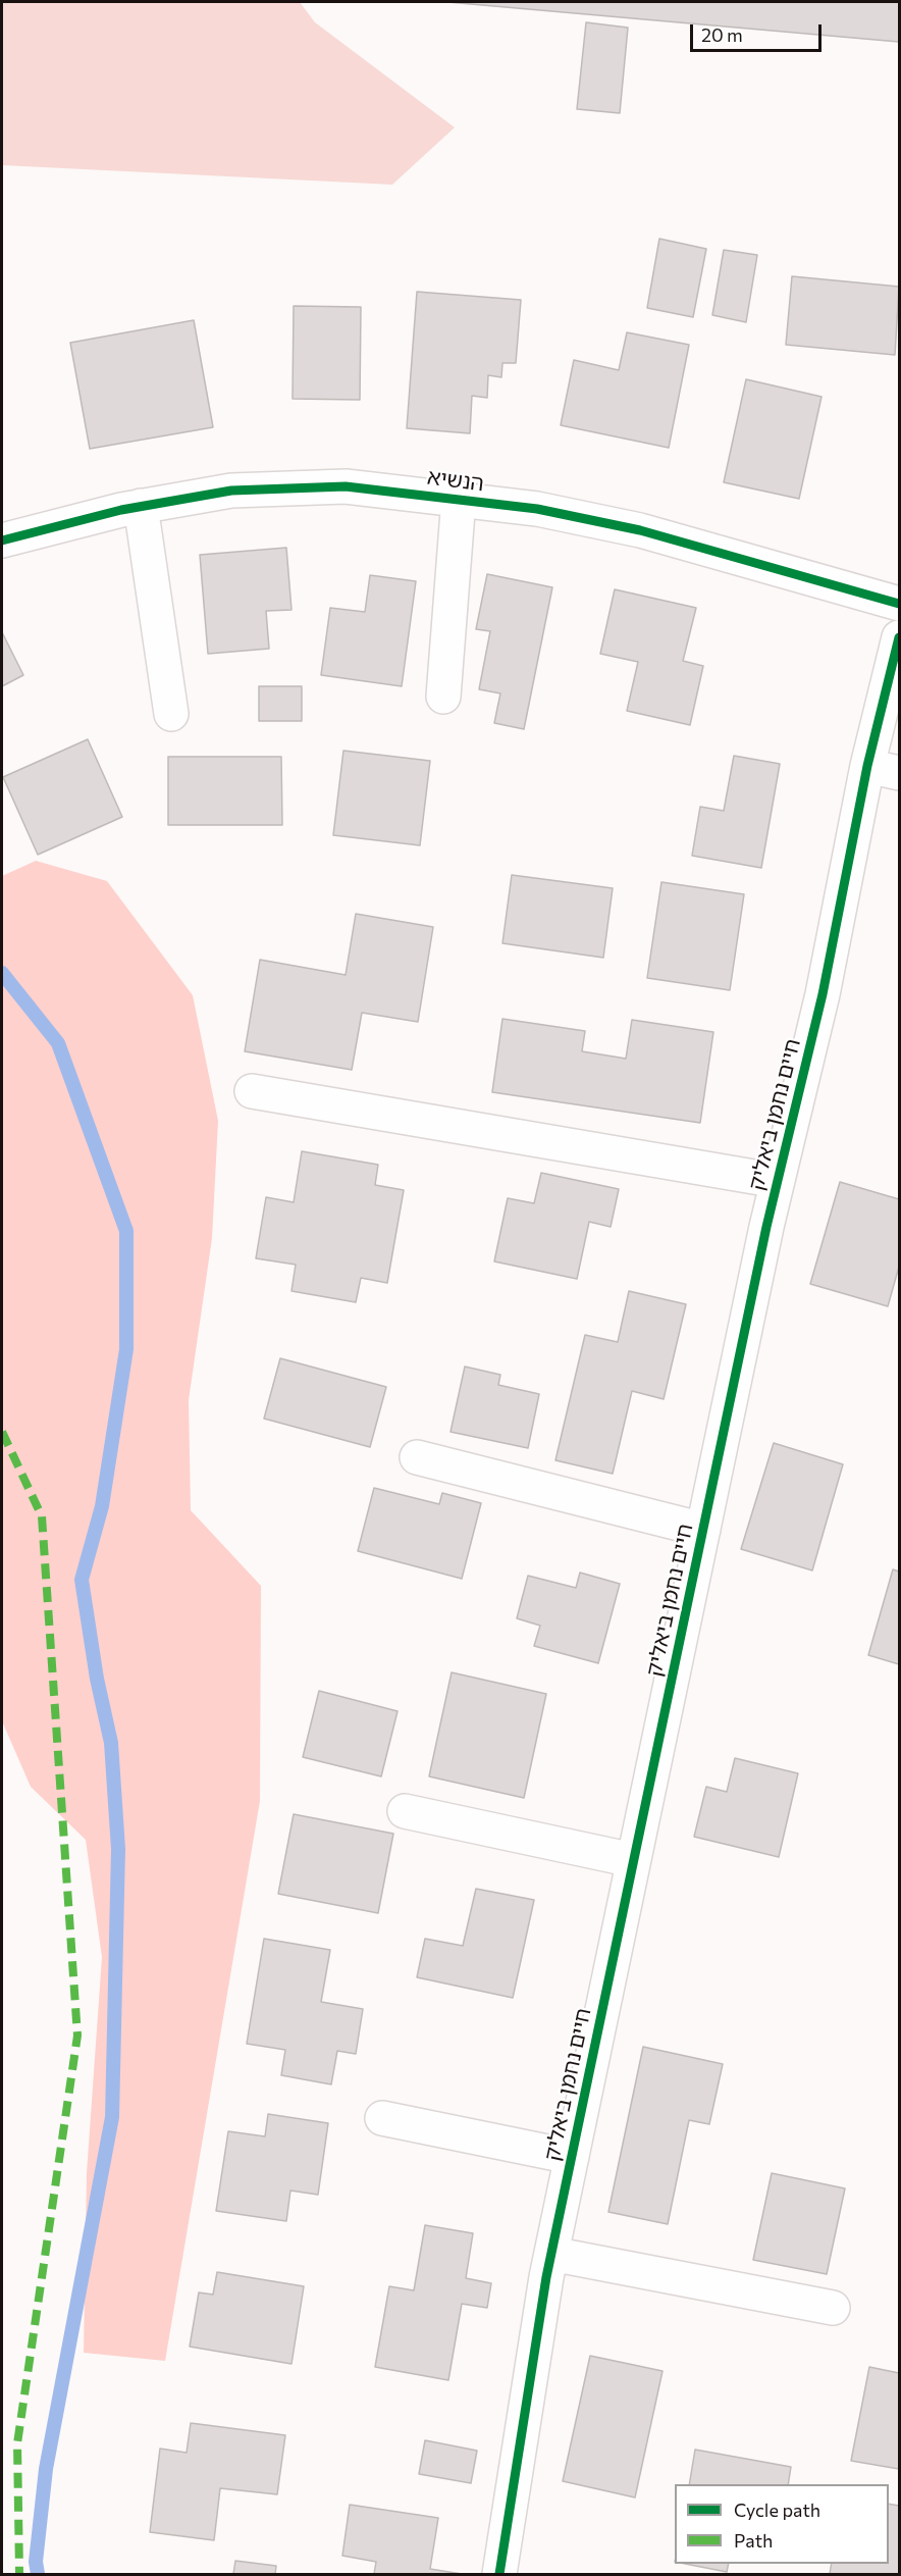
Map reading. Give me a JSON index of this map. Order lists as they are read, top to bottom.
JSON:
{
  "streets": {
    "street": ["הנשיא", "חיים נחמן ביאליק"]
  },
  "legend": ["Cycle path", "Path"],
  "scale_bar": "20 m"
}
